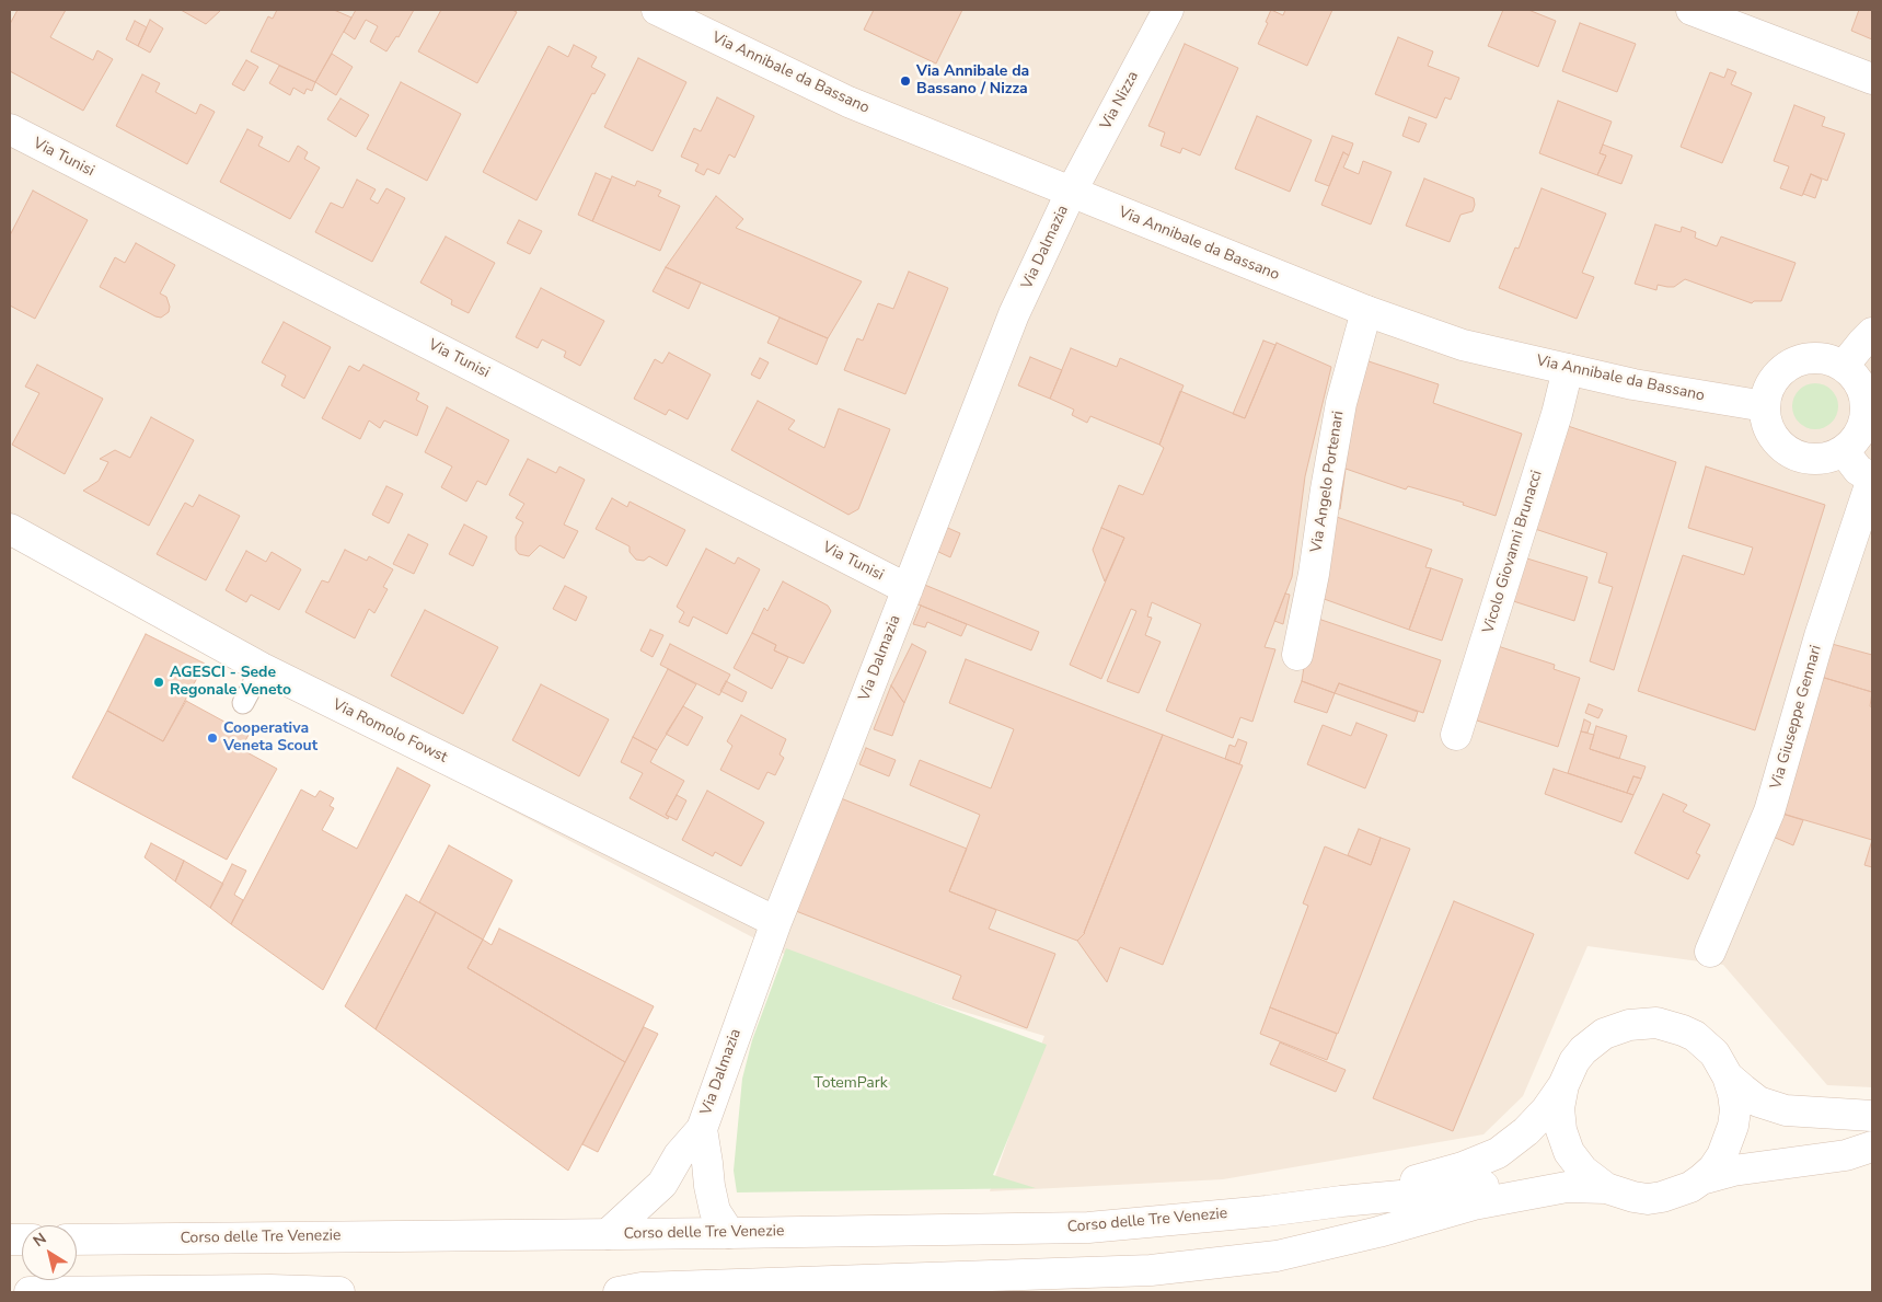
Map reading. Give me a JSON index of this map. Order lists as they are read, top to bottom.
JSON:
{
  "streets": {
    "street": [
      "Via Annibale da Bassano",
      "Via Nizza",
      "Via Tunisi",
      "Via Dalmazia",
      "Via Angelo Portenari",
      "Vicolo Giovanni Brunacci",
      "Via Giuseppe Gennari",
      "Via Romolo Fowst",
      "Corso delle Tre Venezie"
    ]
  },
  "crossings": [
    ["Via Annibale da Bassano", "Via Nizza"],
    ["Via Annibale da Bassano", "Via Dalmazia"],
    ["Via Annibale da Bassano", "Via Angelo Portenari"],
    ["Via Annibale da Bassano", "Vicolo Giovanni Brunacci"],
    ["Via Nizza", "Via Dalmazia"],
    ["Via Tunisi", "Via Dalmazia"],
    ["Via Dalmazia", "Via Romolo Fowst"],
    ["Via Dalmazia", "Corso delle Tre Venezie"]
  ],
  "parks": ["TotemPark"],
  "places": ["Via Annibale da Bassano / Nizza", "AGESCI - Sede Regonale Veneto", "Cooperativa Veneta Scout"],
  "north": "top left"
}
